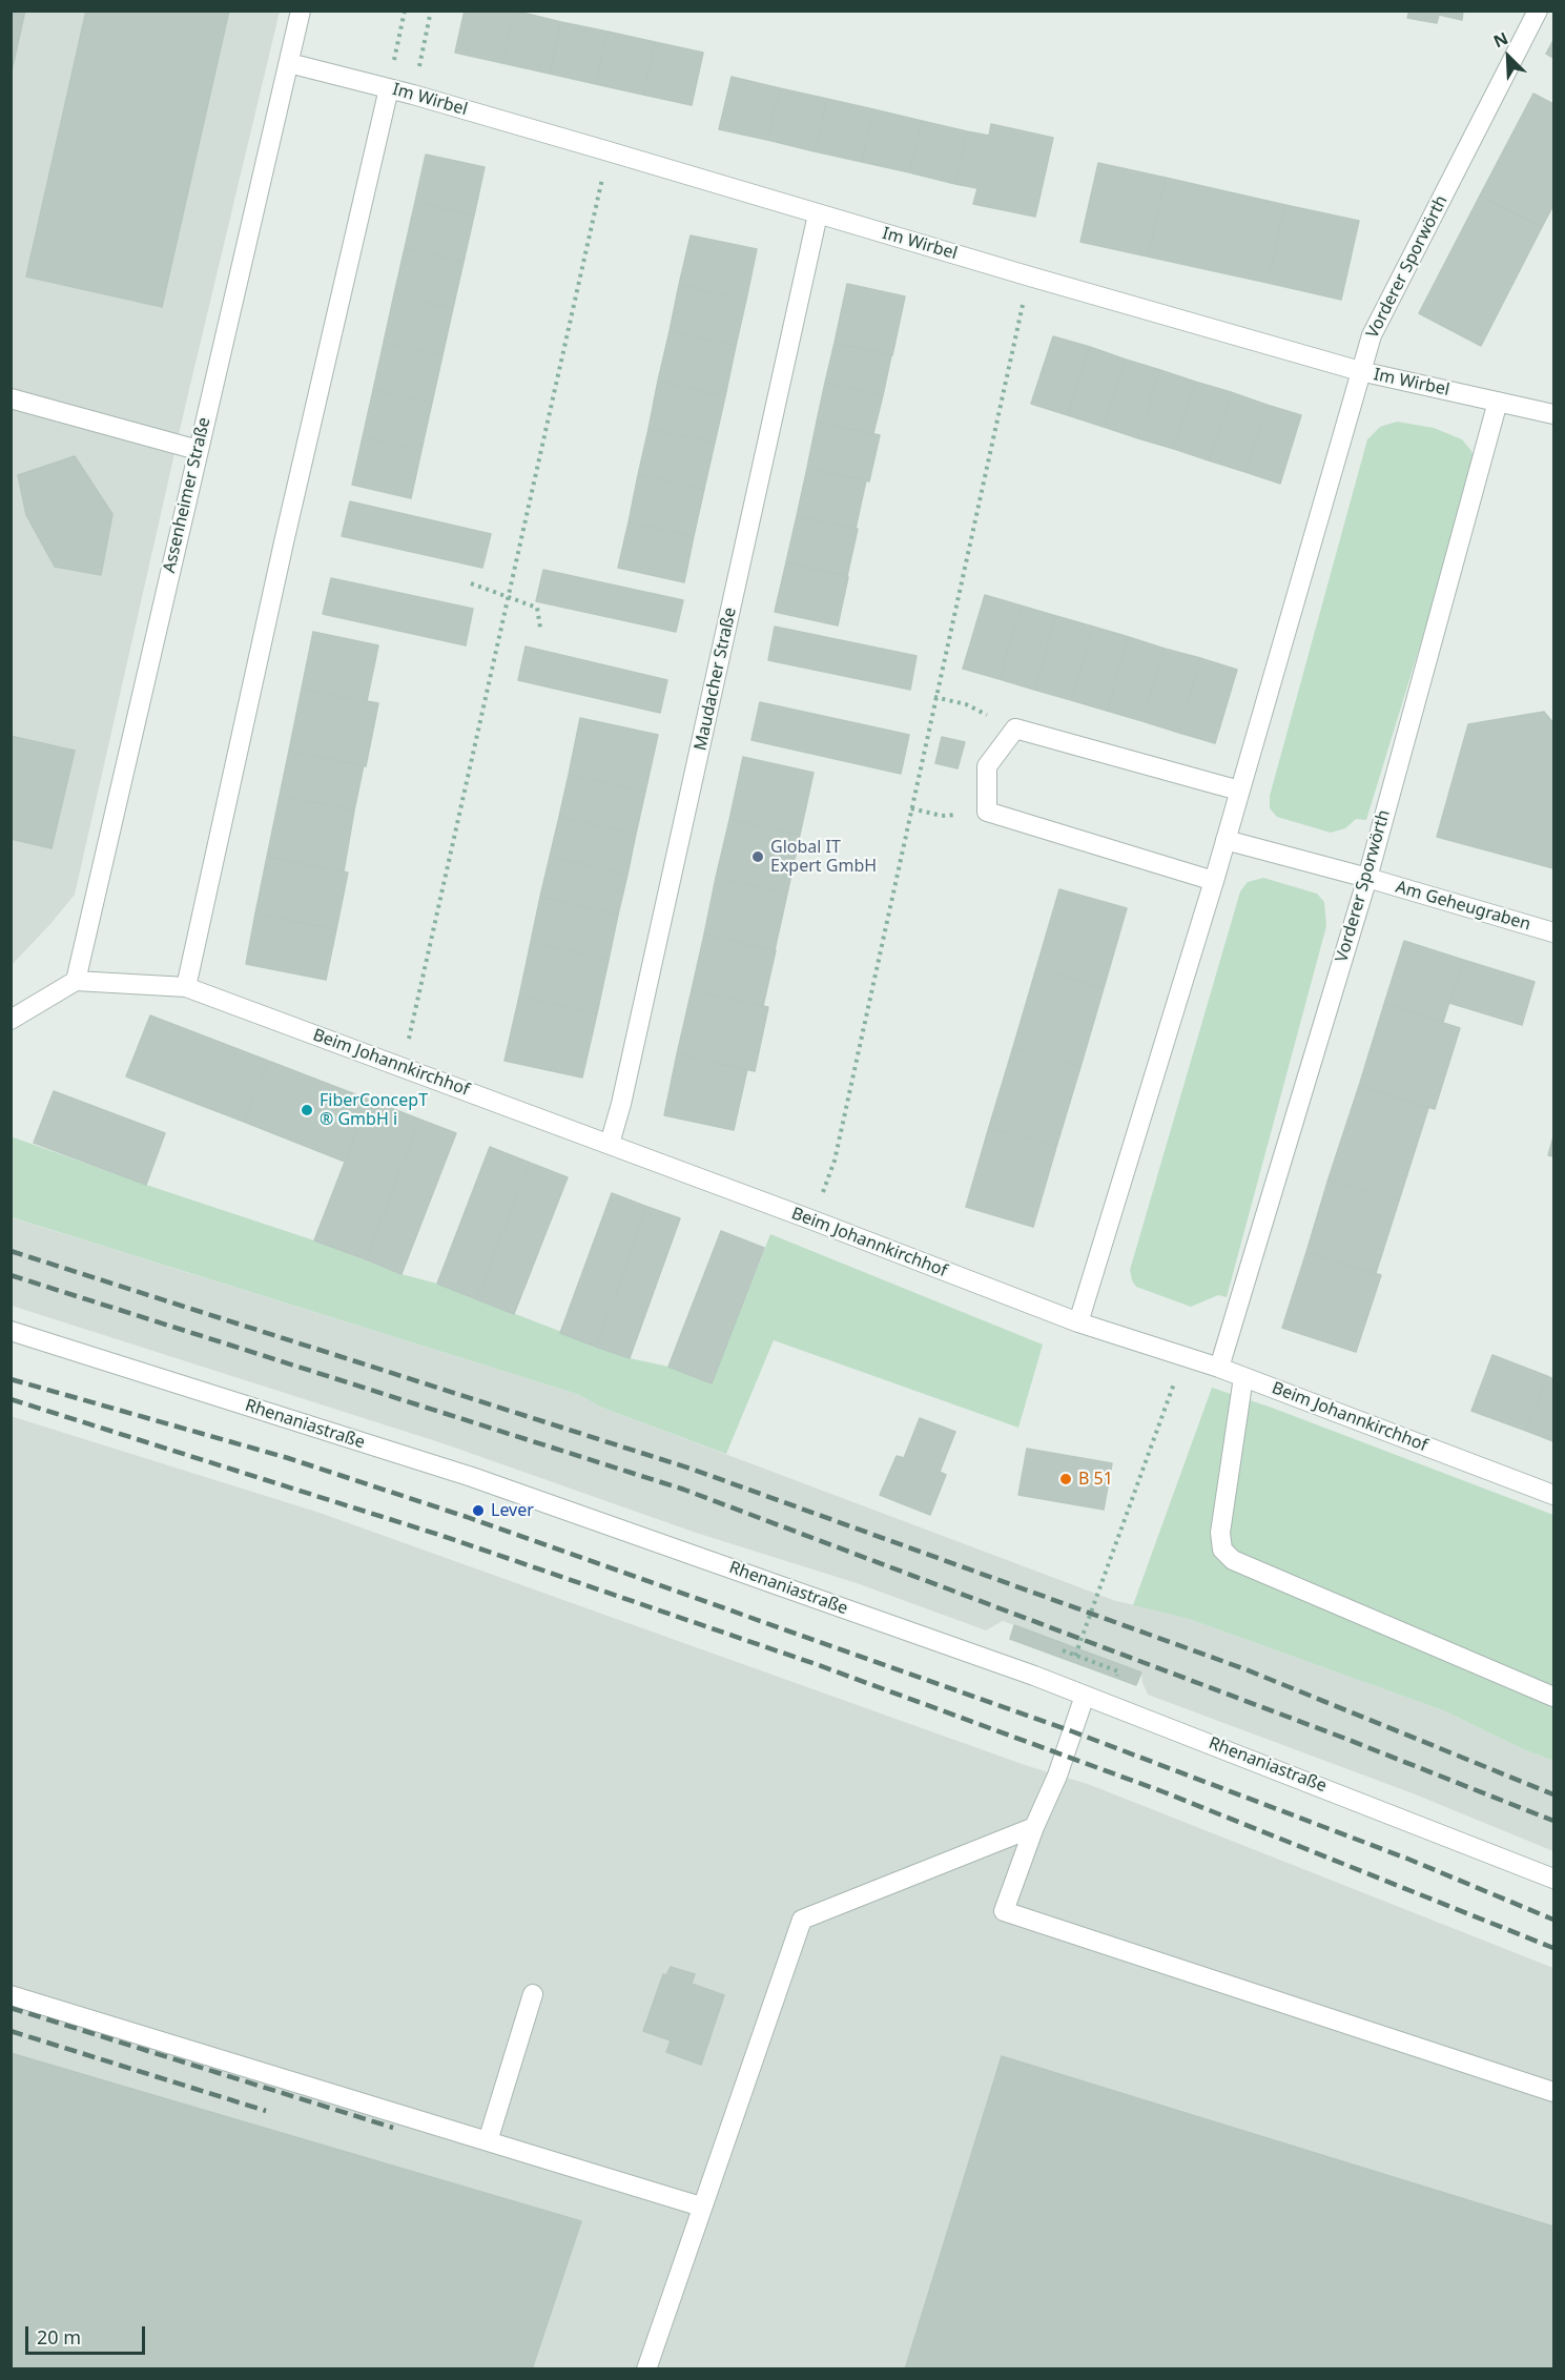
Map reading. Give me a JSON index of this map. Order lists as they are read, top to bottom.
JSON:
{
  "streets": {
    "street": [
      "Im Wirbel",
      "Vorderer Sporwörth",
      "Assenheimer Straße",
      "Maudacher Straße",
      "Am Geheugraben",
      "Beim Johannkirchhof",
      "Rhenaniastraße"
    ]
  },
  "crossings": [
    ["Im Wirbel", "Vorderer Sporwörth"],
    ["Im Wirbel", "Assenheimer Straße"],
    ["Im Wirbel", "Maudacher Straße"],
    ["Vorderer Sporwörth", "Am Geheugraben"],
    ["Vorderer Sporwörth", "Beim Johannkirchhof"],
    ["Assenheimer Straße", "Beim Johannkirchhof"],
    ["Maudacher Straße", "Beim Johannkirchhof"]
  ],
  "places": [
    "Global IT Expert GmbH",
    "FiberConcepT ® GmbH i",
    "B 51",
    "Lever"
  ],
  "scale_bar": "20 m",
  "north": "top left"
}
